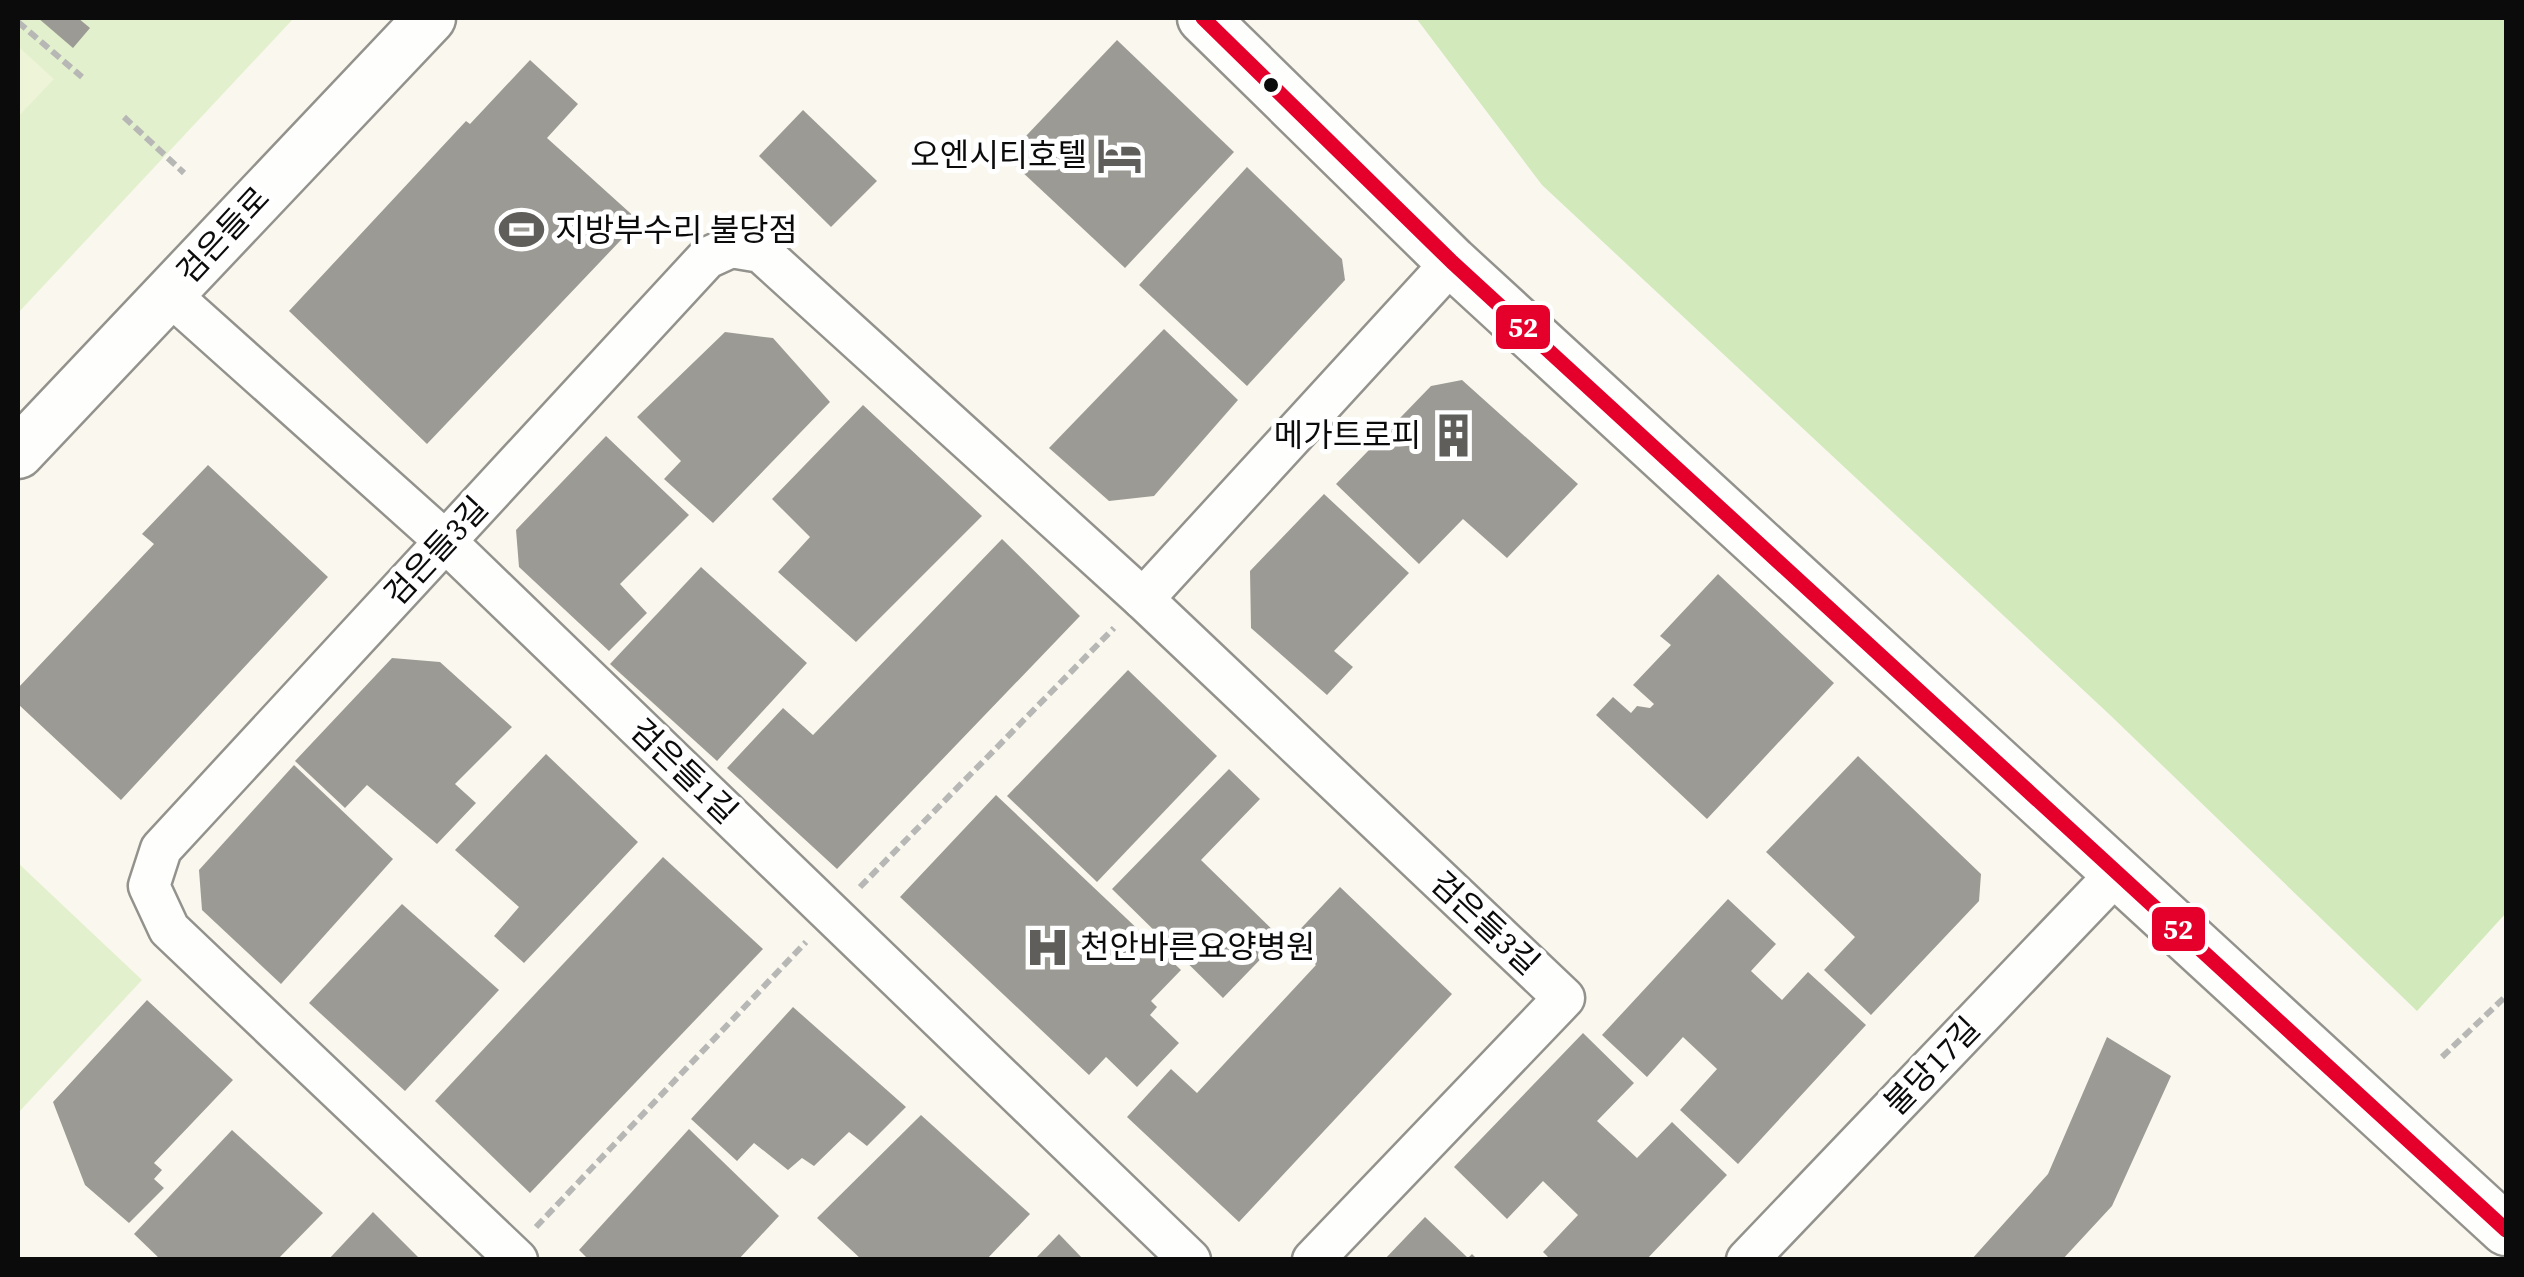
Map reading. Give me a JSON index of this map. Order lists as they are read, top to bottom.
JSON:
{
  "streets": {
    "street": [
      "검은들로",
      "검은들3길",
      "검은들1길",
      "불당17길"
    ]
  },
  "crossings": [
    ["검은들로", "검은들1길"],
    ["검은들3길", "검은들1길"]
  ],
  "places": {
    "hotel": ["오엔시티호텔"],
    "sports": ["지방부수리 불당점"],
    "building": ["메가트로피"],
    "hospital": ["천안바른요양병원"]
  },
  "lines": ["transit line 52"]
}
